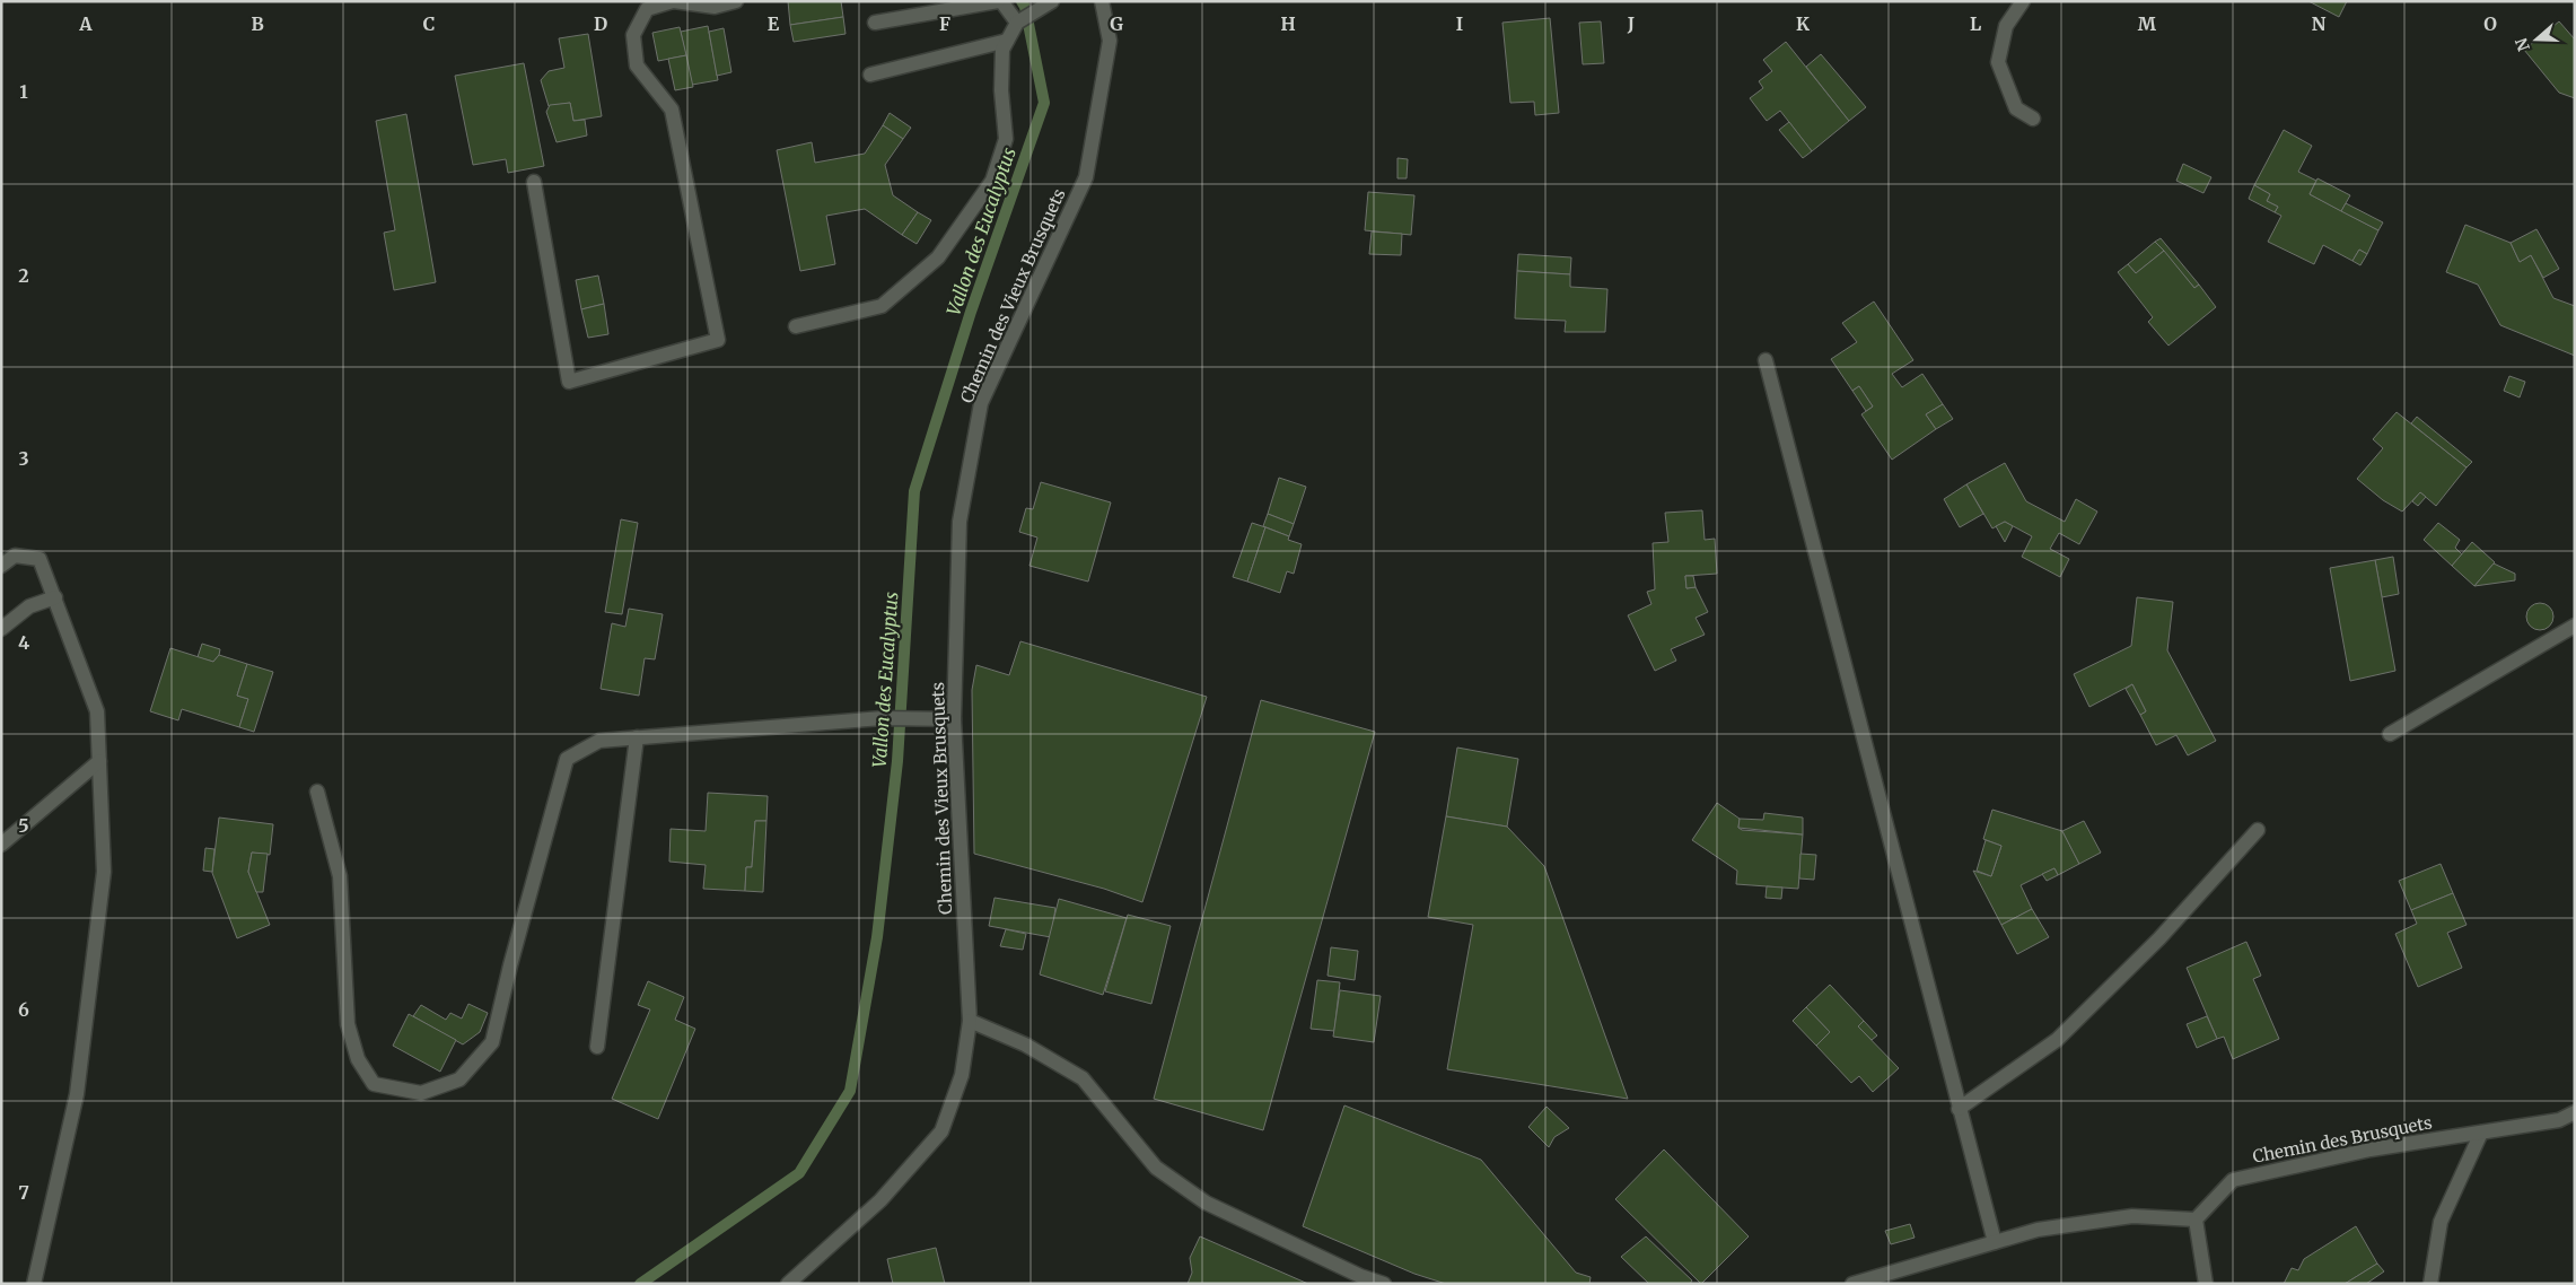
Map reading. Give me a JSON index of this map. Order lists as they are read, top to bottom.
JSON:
{
  "streets": {
    "street": ["Chemin des Vieux Brusquets", "Chemin des Brusquets"]
  },
  "water": ["Vallon des Eucalyptus"],
  "north": "left",
  "grid": {
    "columns": [
      "A",
      "B",
      "C",
      "D",
      "E",
      "F",
      "G",
      "H",
      "I",
      "J",
      "K",
      "L",
      "M",
      "N",
      "O"
    ],
    "rows": [
      "1",
      "2",
      "3",
      "4",
      "5",
      "6",
      "7"
    ]
  }
}
